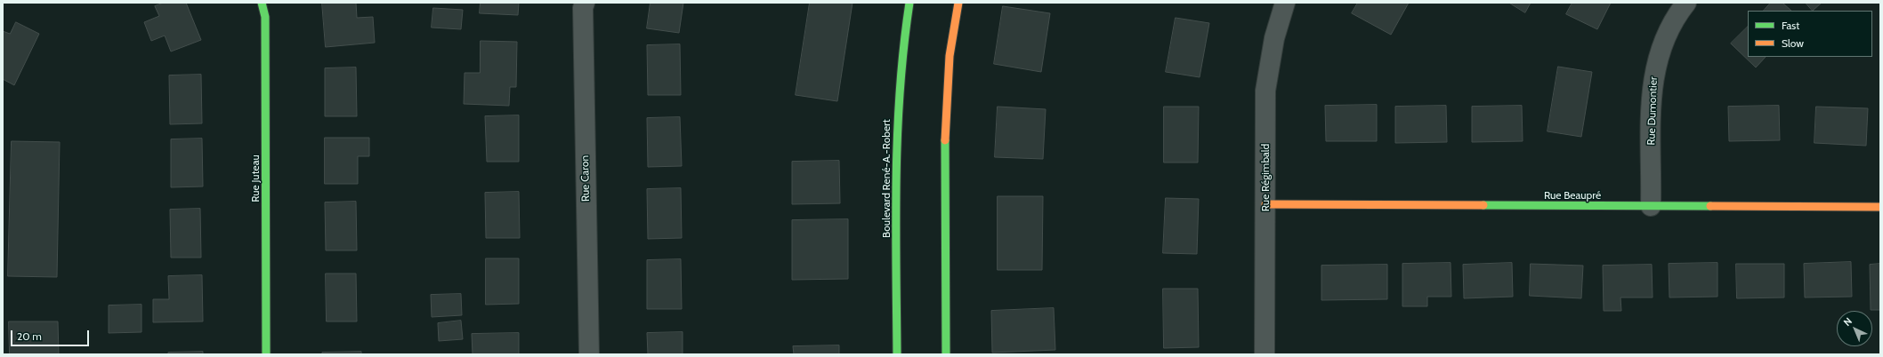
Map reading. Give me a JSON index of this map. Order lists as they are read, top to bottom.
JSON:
{
  "streets": {
    "street": [
      "Rue Dumontier",
      "Rue Régimbald",
      "Rue Juteau",
      "Rue Caron",
      "Boulevard René-A.-Robert",
      "Rue Beaupré"
    ]
  },
  "crossings": [
    ["Rue Dumontier", "Rue Beaupré"],
    ["Rue Régimbald", "Rue Beaupré"]
  ],
  "legend": ["Fast", "Slow"],
  "scale_bar": "20 m",
  "north": "top left"
}
